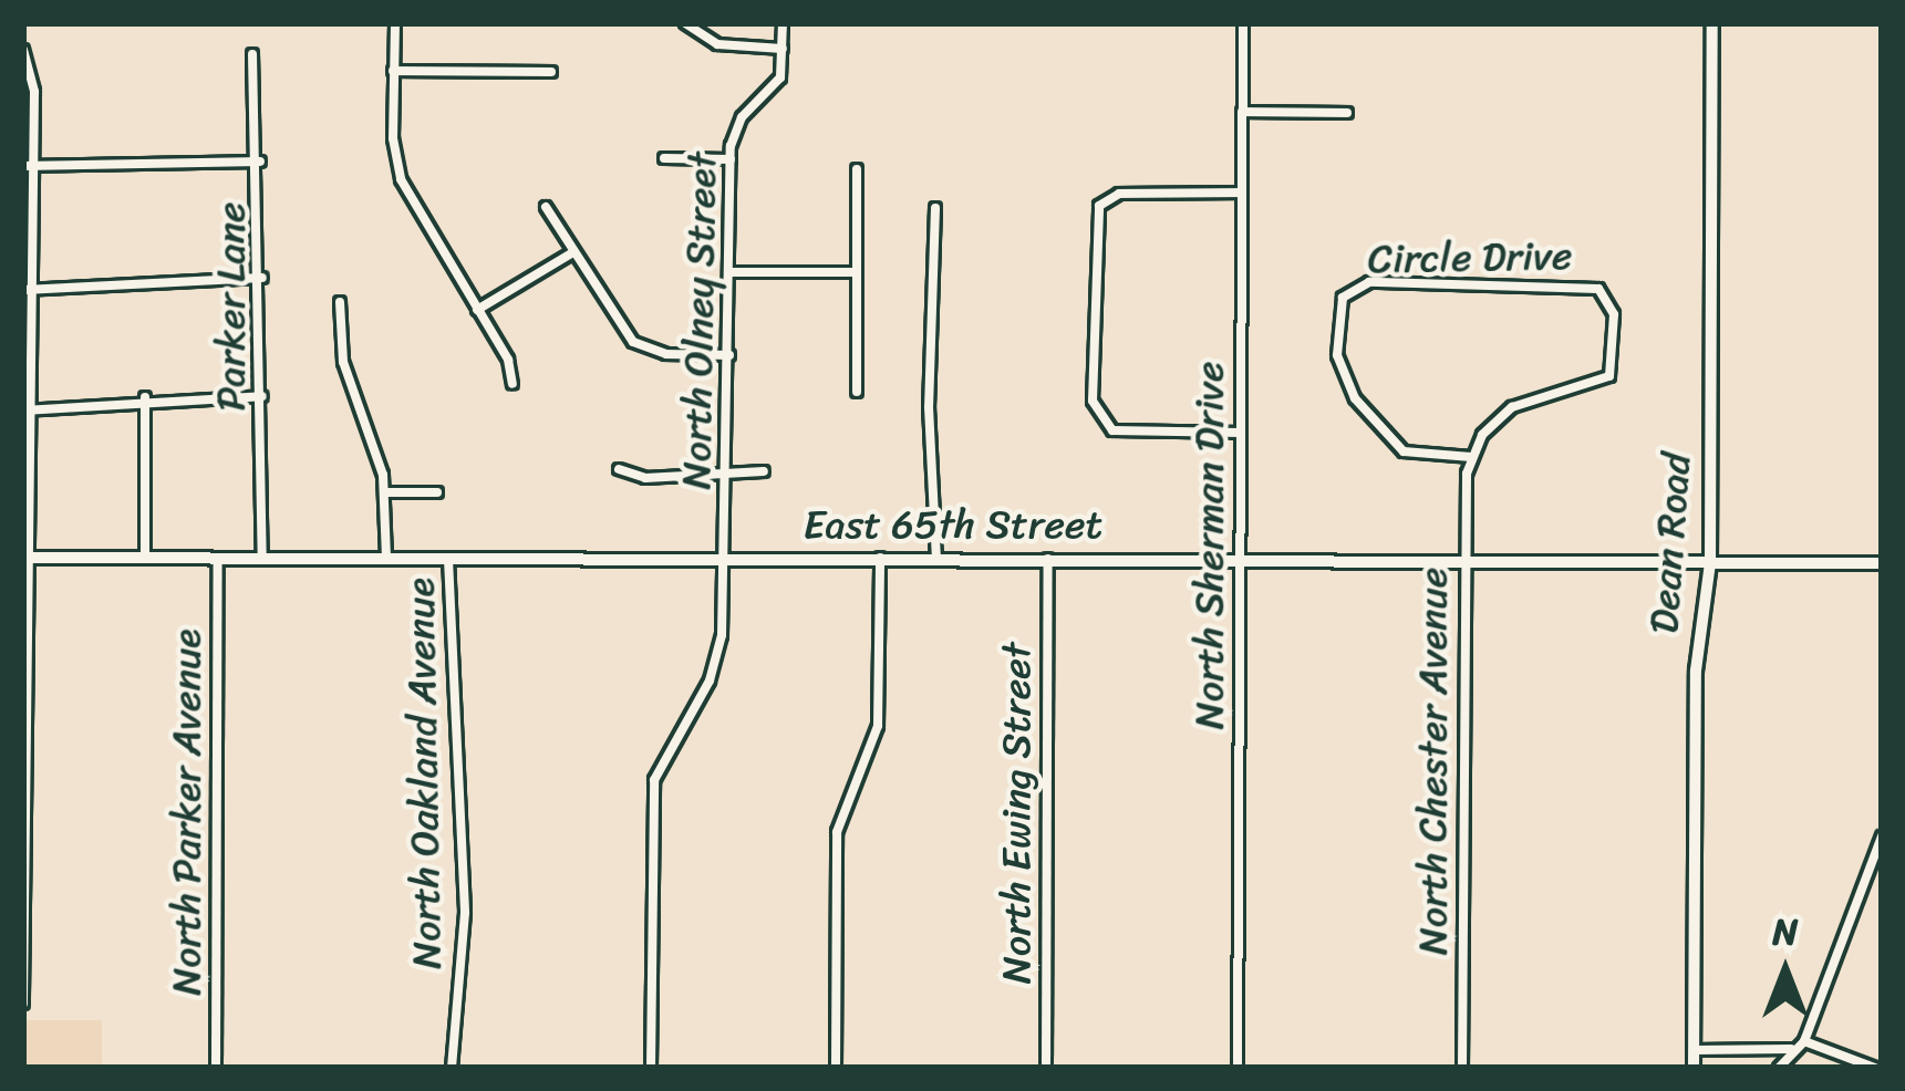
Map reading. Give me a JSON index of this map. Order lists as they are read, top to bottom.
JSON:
{
  "streets": {
    "street": [
      "Circle Drive",
      "Parker Lane",
      "North Olney Street",
      "East 65th Street",
      "Dean Road",
      "North Sherman Drive",
      "North Chester Avenue",
      "North Oakland Avenue",
      "North Parker Avenue",
      "North Ewing Street"
    ]
  },
  "crossings": [
    ["Circle Drive", "North Chester Avenue"],
    ["Parker Lane", "East 65th Street"],
    ["North Olney Street", "East 65th Street"],
    ["East 65th Street", "Dean Road"],
    ["East 65th Street", "North Sherman Drive"],
    ["East 65th Street", "North Chester Avenue"],
    ["East 65th Street", "North Oakland Avenue"],
    ["East 65th Street", "North Parker Avenue"],
    ["East 65th Street", "North Ewing Street"]
  ],
  "north": "top"
}
